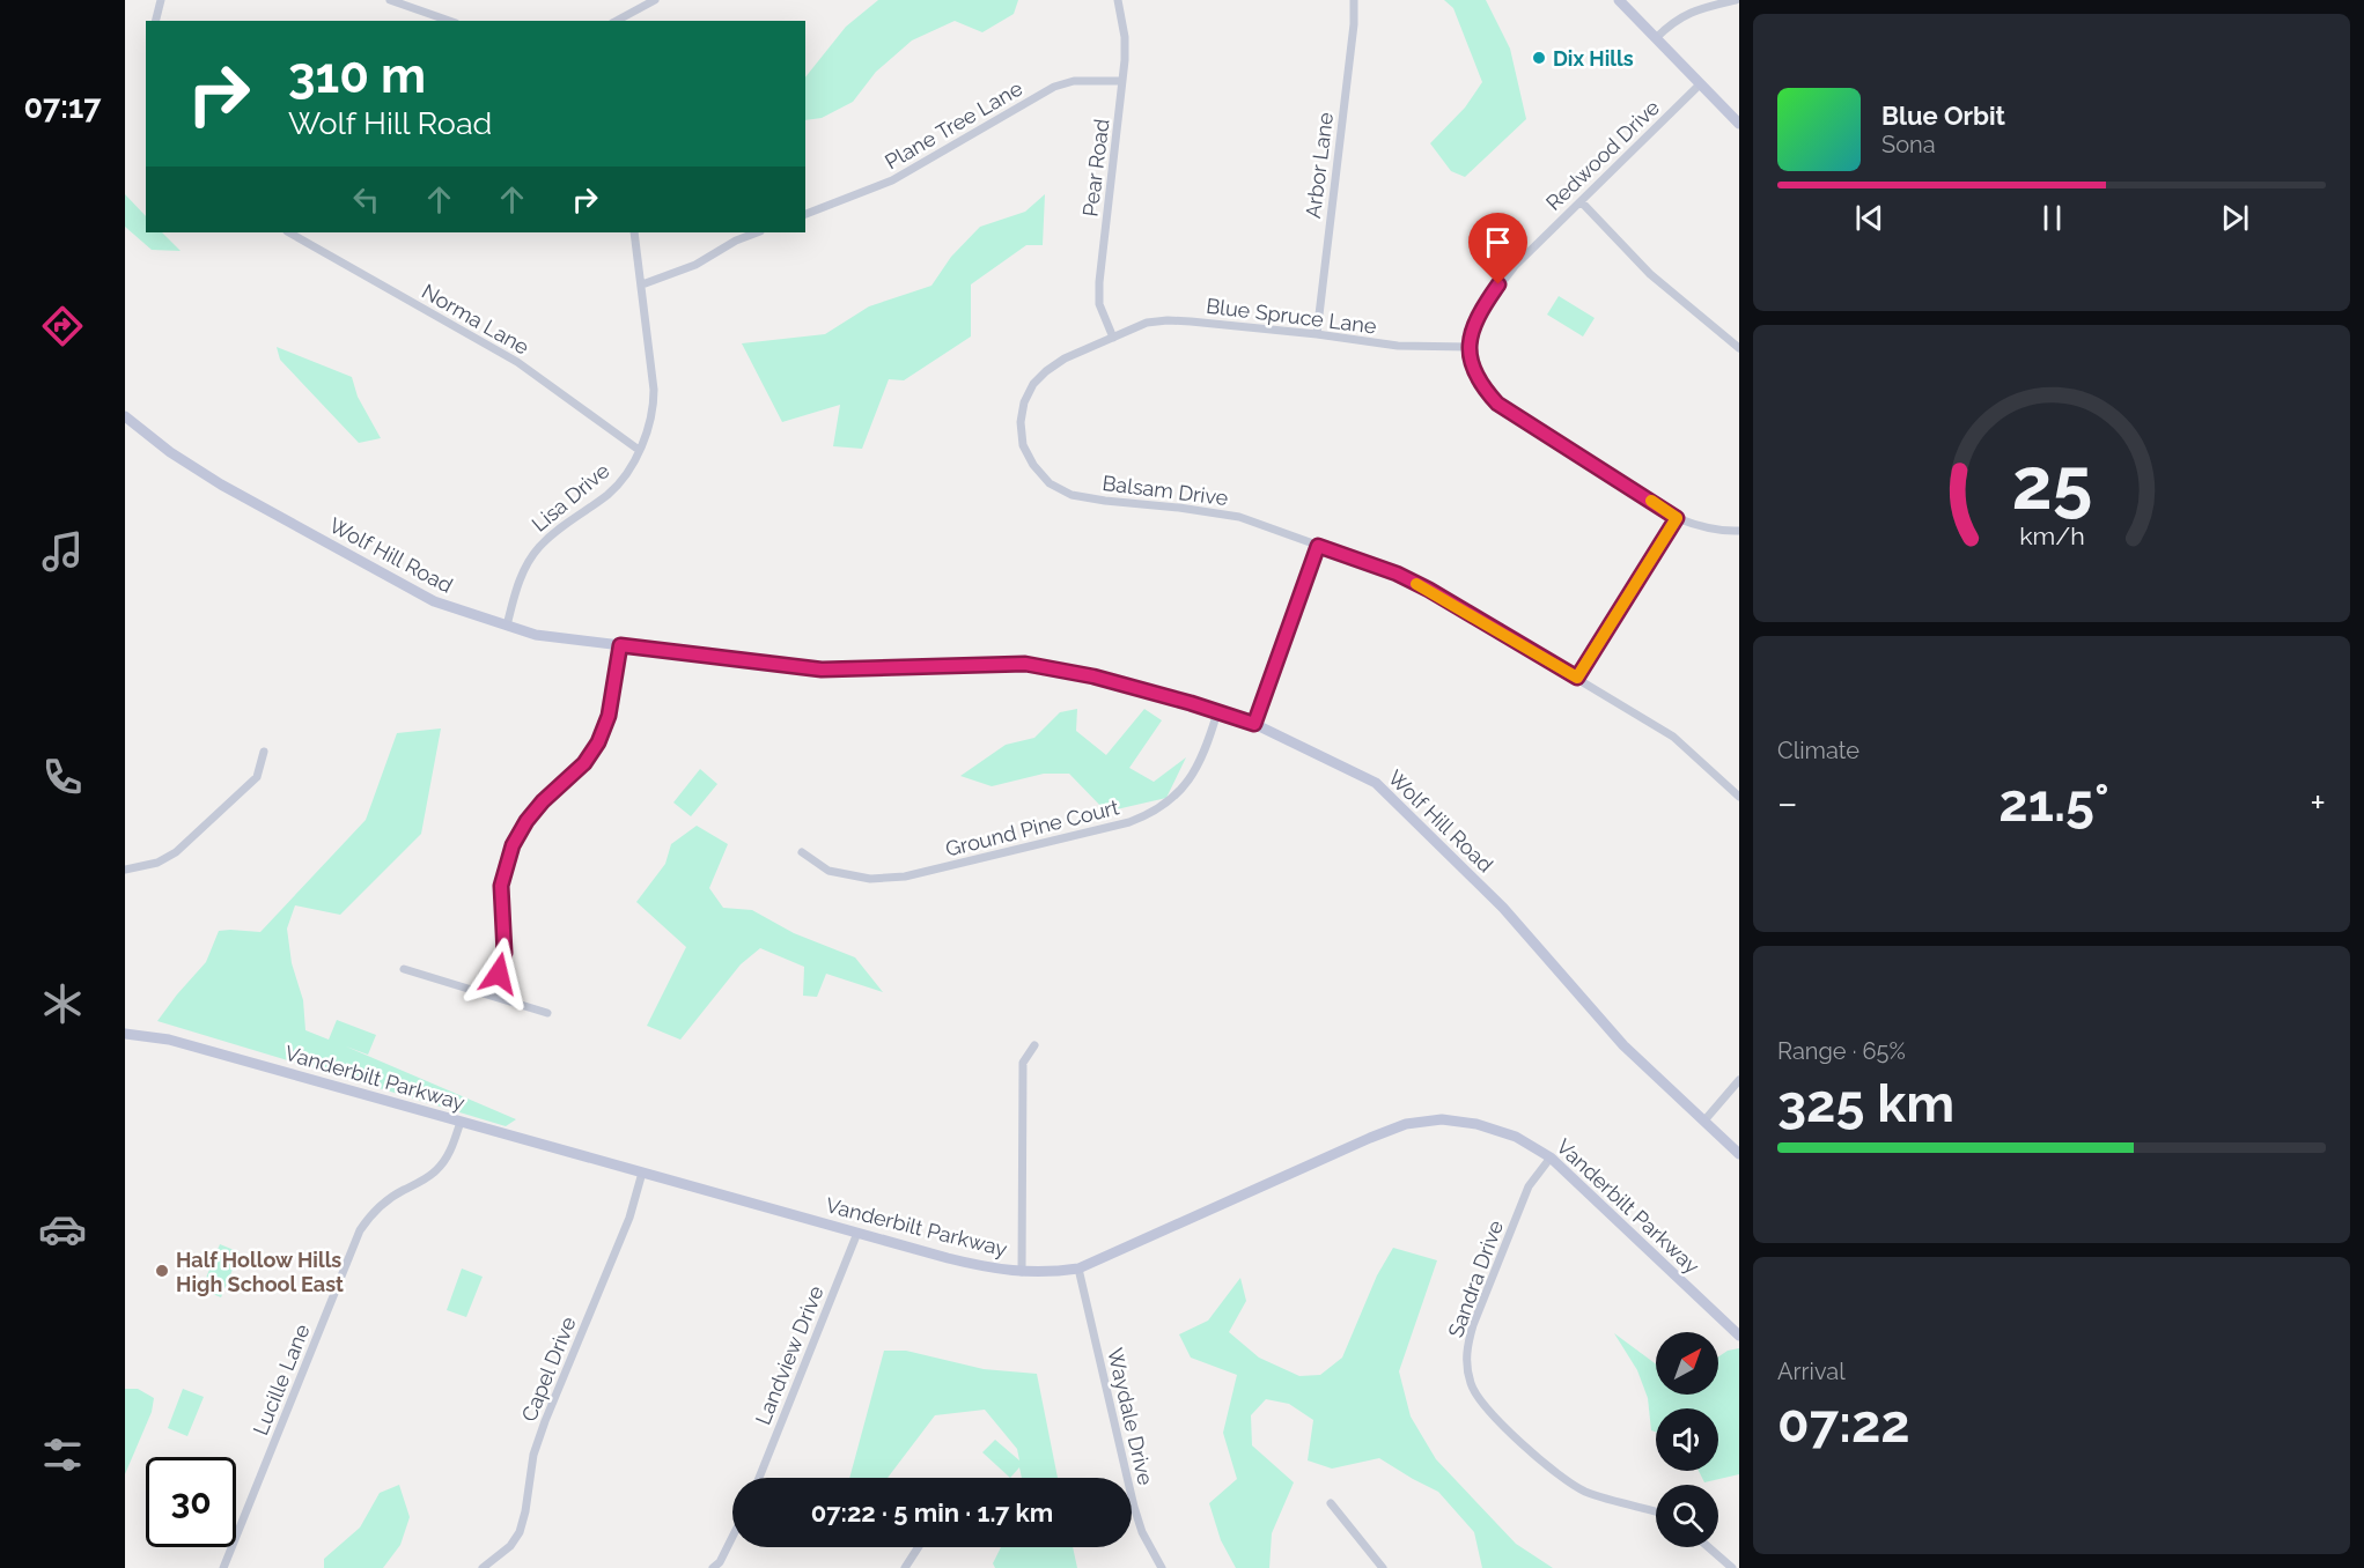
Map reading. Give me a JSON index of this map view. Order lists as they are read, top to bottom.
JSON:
{
  "streets": {
    "street": [
      "Plane Tree Lane",
      "Redwood Drive",
      "Arbor Lane",
      "Pear Road",
      "Blue Spruce Lane",
      "Norma Lane",
      "Balsam Drive",
      "Lisa Drive",
      "Wolf Hill Road",
      "Ground Pine Court",
      "Vanderbilt Parkway",
      "Sandra Drive",
      "Landview Drive",
      "Capel Drive",
      "Lucille Lane",
      "Waydale Drive"
    ]
  },
  "crossings": [
    ["Plane Tree Lane", "Pear Road"],
    ["Redwood Drive", "Blue Spruce Lane"],
    ["Arbor Lane", "Blue Spruce Lane"],
    ["Pear Road", "Blue Spruce Lane"],
    ["Pear Road", "Balsam Drive"],
    ["Blue Spruce Lane", "Balsam Drive"],
    ["Norma Lane", "Lisa Drive"],
    ["Lisa Drive", "Wolf Hill Road"],
    ["Wolf Hill Road", "Ground Pine Court"],
    ["Vanderbilt Parkway", "Sandra Drive"],
    ["Vanderbilt Parkway", "Landview Drive"],
    ["Vanderbilt Parkway", "Capel Drive"],
    ["Vanderbilt Parkway", "Lucille Lane"],
    ["Vanderbilt Parkway", "Waydale Drive"]
  ],
  "places": ["Dix Hills", "Half Hollow Hills High School East"],
  "north": "top right",
  "page": {
    "tabs": "07:17",
    "turn": ["310 m", "Wolf Hill Road"],
    "song": ["Blue Orbit", "Sona"],
    "tile": [
      "Climate",
      ["Range · 65%", "325 km"],
      ["Arrival", "07:22"]
    ],
    "heat": ["−", "21.5°", "+"],
    "limit": "30",
    "trip": "07:22 · 5 min · 1.7 km",
    "gauge": ["25", "km/h"]
  }
}
